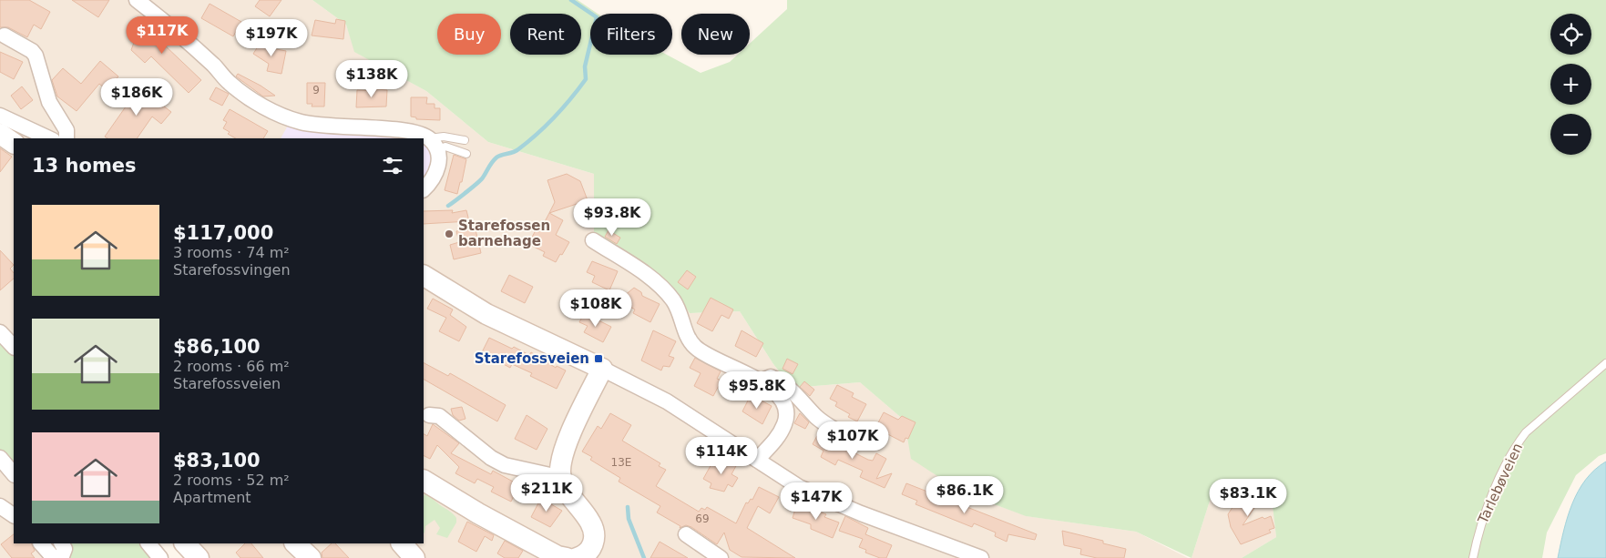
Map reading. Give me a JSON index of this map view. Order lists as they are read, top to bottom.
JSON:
{
  "streets": {
    "lane": ["Tarlebøveien"]
  },
  "places": {
    "other": ["Starefossen barnehage"],
    "transit": ["Starefossveien"]
  },
  "house_numbers": ["9", "13E", "69"],
  "page": {
    "map_buttons": ["+", "−"],
    "chip": [
      "Buy",
      "Rent",
      "Filters",
      "New"
    ],
    "price": [
      "$117K",
      "$197K",
      "$138K",
      "$186K",
      "$93.8K",
      "$108K",
      "$95.8K",
      "$107K",
      "$114K",
      "$211K",
      "$86.1K",
      "$83.1K",
      "$147K"
    ],
    "heading": "13 homes",
    "list": [
      {
        "name": "$117,000",
        "note": "3 rooms · 74 m² · Starefossvingen"
      },
      {
        "name": "$86,100",
        "note": "2 rooms · 66 m² · Starefossveien"
      },
      {
        "name": "$83,100",
        "note": "2 rooms · 52 m² · Apartment"
      }
    ]
  }
}
